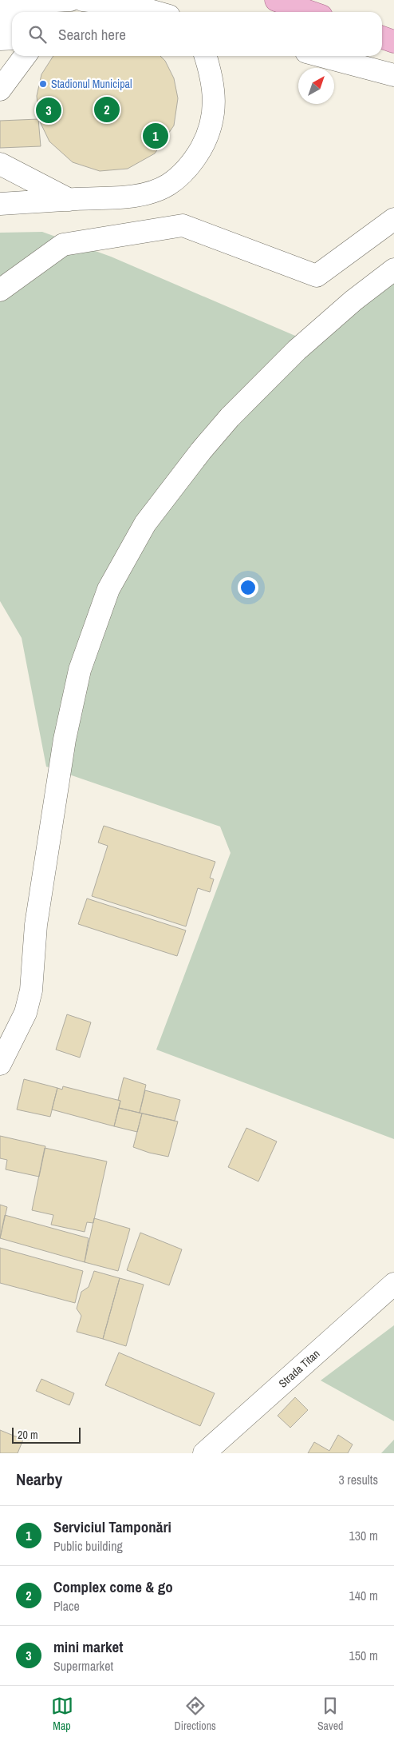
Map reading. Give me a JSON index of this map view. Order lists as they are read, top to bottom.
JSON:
{
  "streets": {
    "lane": ["Strada Titan"]
  },
  "places": ["Stadionul Municipal"],
  "scale_bar": "20 m",
  "north": "top right",
  "page": {
    "search": "Search here",
    "pins": ["2", "3", "1"],
    "scale": "20 m",
    "heading": ["Nearby", "3 results"],
    "list": [
      {
        "mark": "1",
        "name": "Serviciul Tamponări",
        "note": "Public building",
        "value": "130 m"
      },
      {
        "mark": "2",
        "name": "Complex come & go",
        "note": "Place",
        "value": "140 m"
      },
      {
        "mark": "3",
        "name": "mini market",
        "note": "Supermarket",
        "value": "150 m"
      }
    ],
    "nav": ["Map", "Directions", "Saved"]
  }
}
